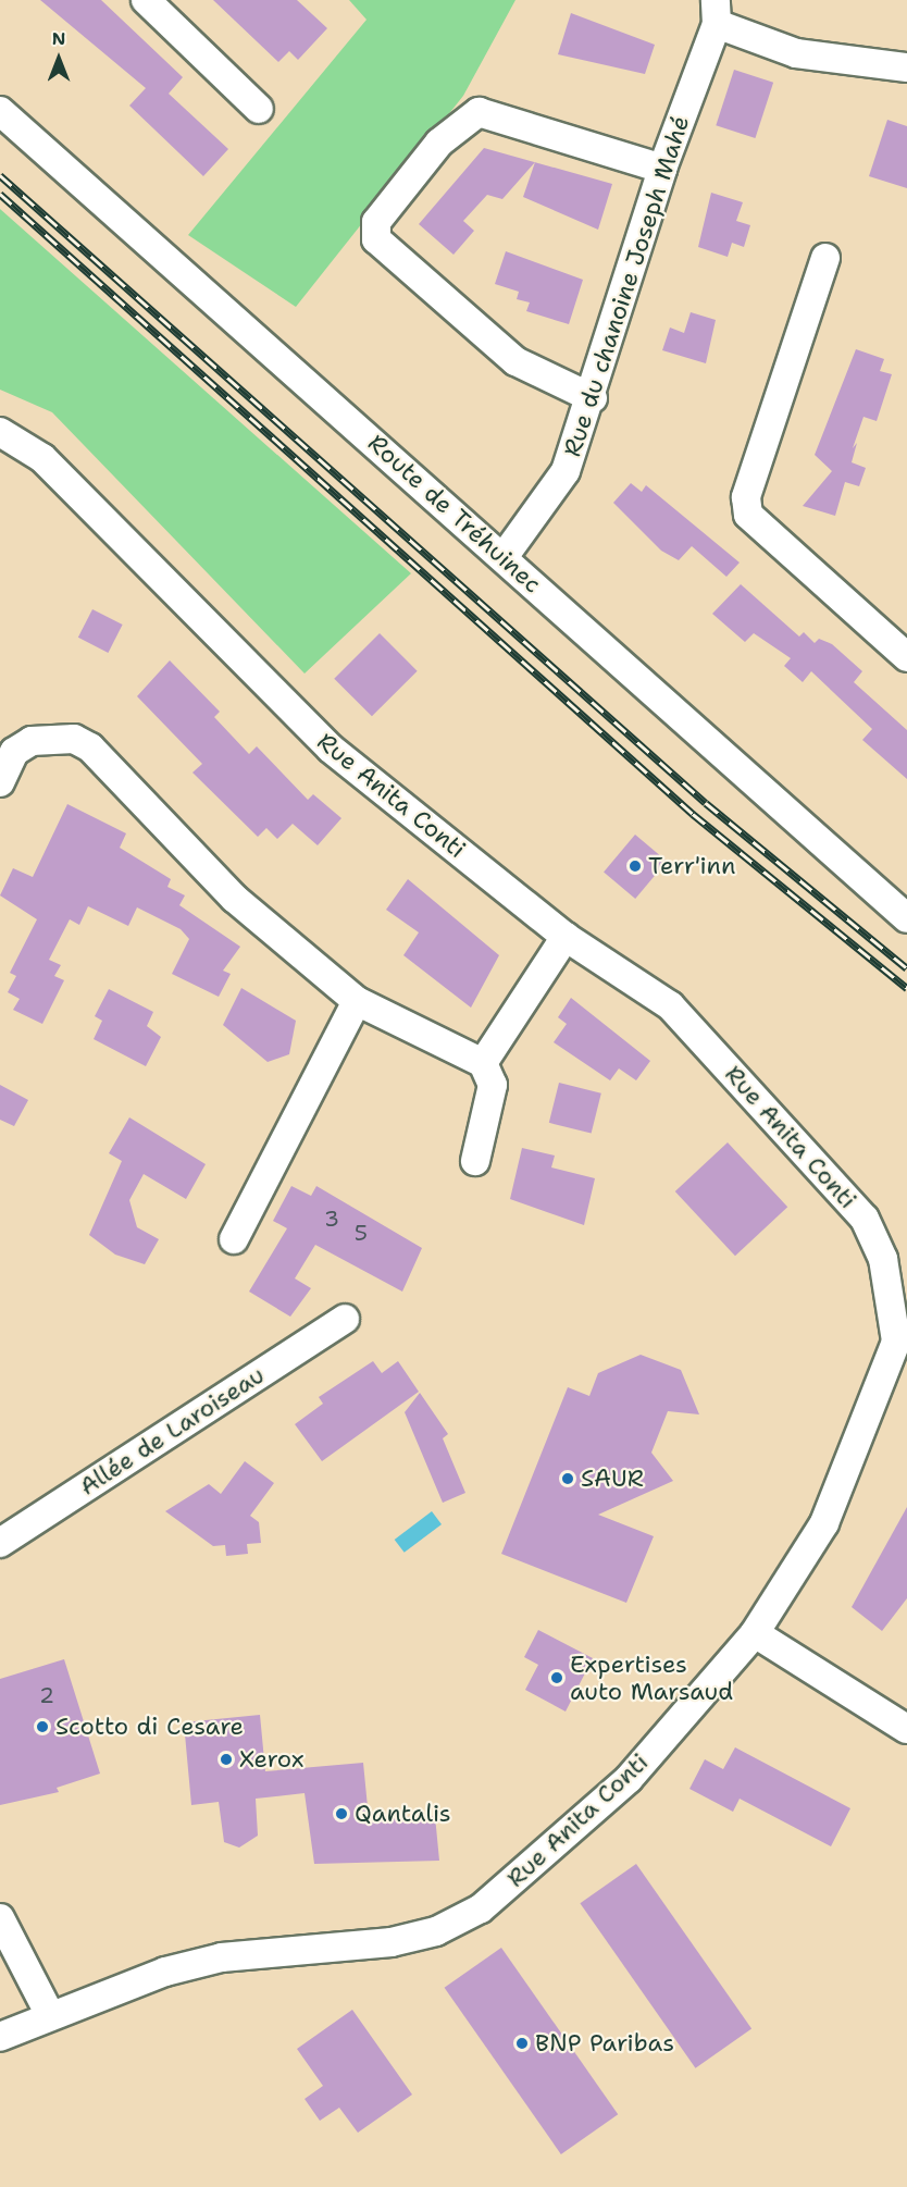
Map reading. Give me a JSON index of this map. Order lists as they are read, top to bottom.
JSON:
{
  "streets": {
    "street": [
      "Rue du chanoine Joseph Mahé",
      "Route de Tréhuinec",
      "Rue Anita Conti",
      "Allée de Laroiseau"
    ]
  },
  "crossings": [
    ["Rue du chanoine Joseph Mahé", "Route de Tréhuinec"]
  ],
  "places": [
    "Terr'inn",
    "SAUR",
    "Expertises auto Marsaud",
    "Scotto di Cesare",
    "Xerox",
    "Qantalis",
    "BNP Paribas"
  ],
  "house_numbers": ["3", "5", "2"],
  "north": "top"
}
